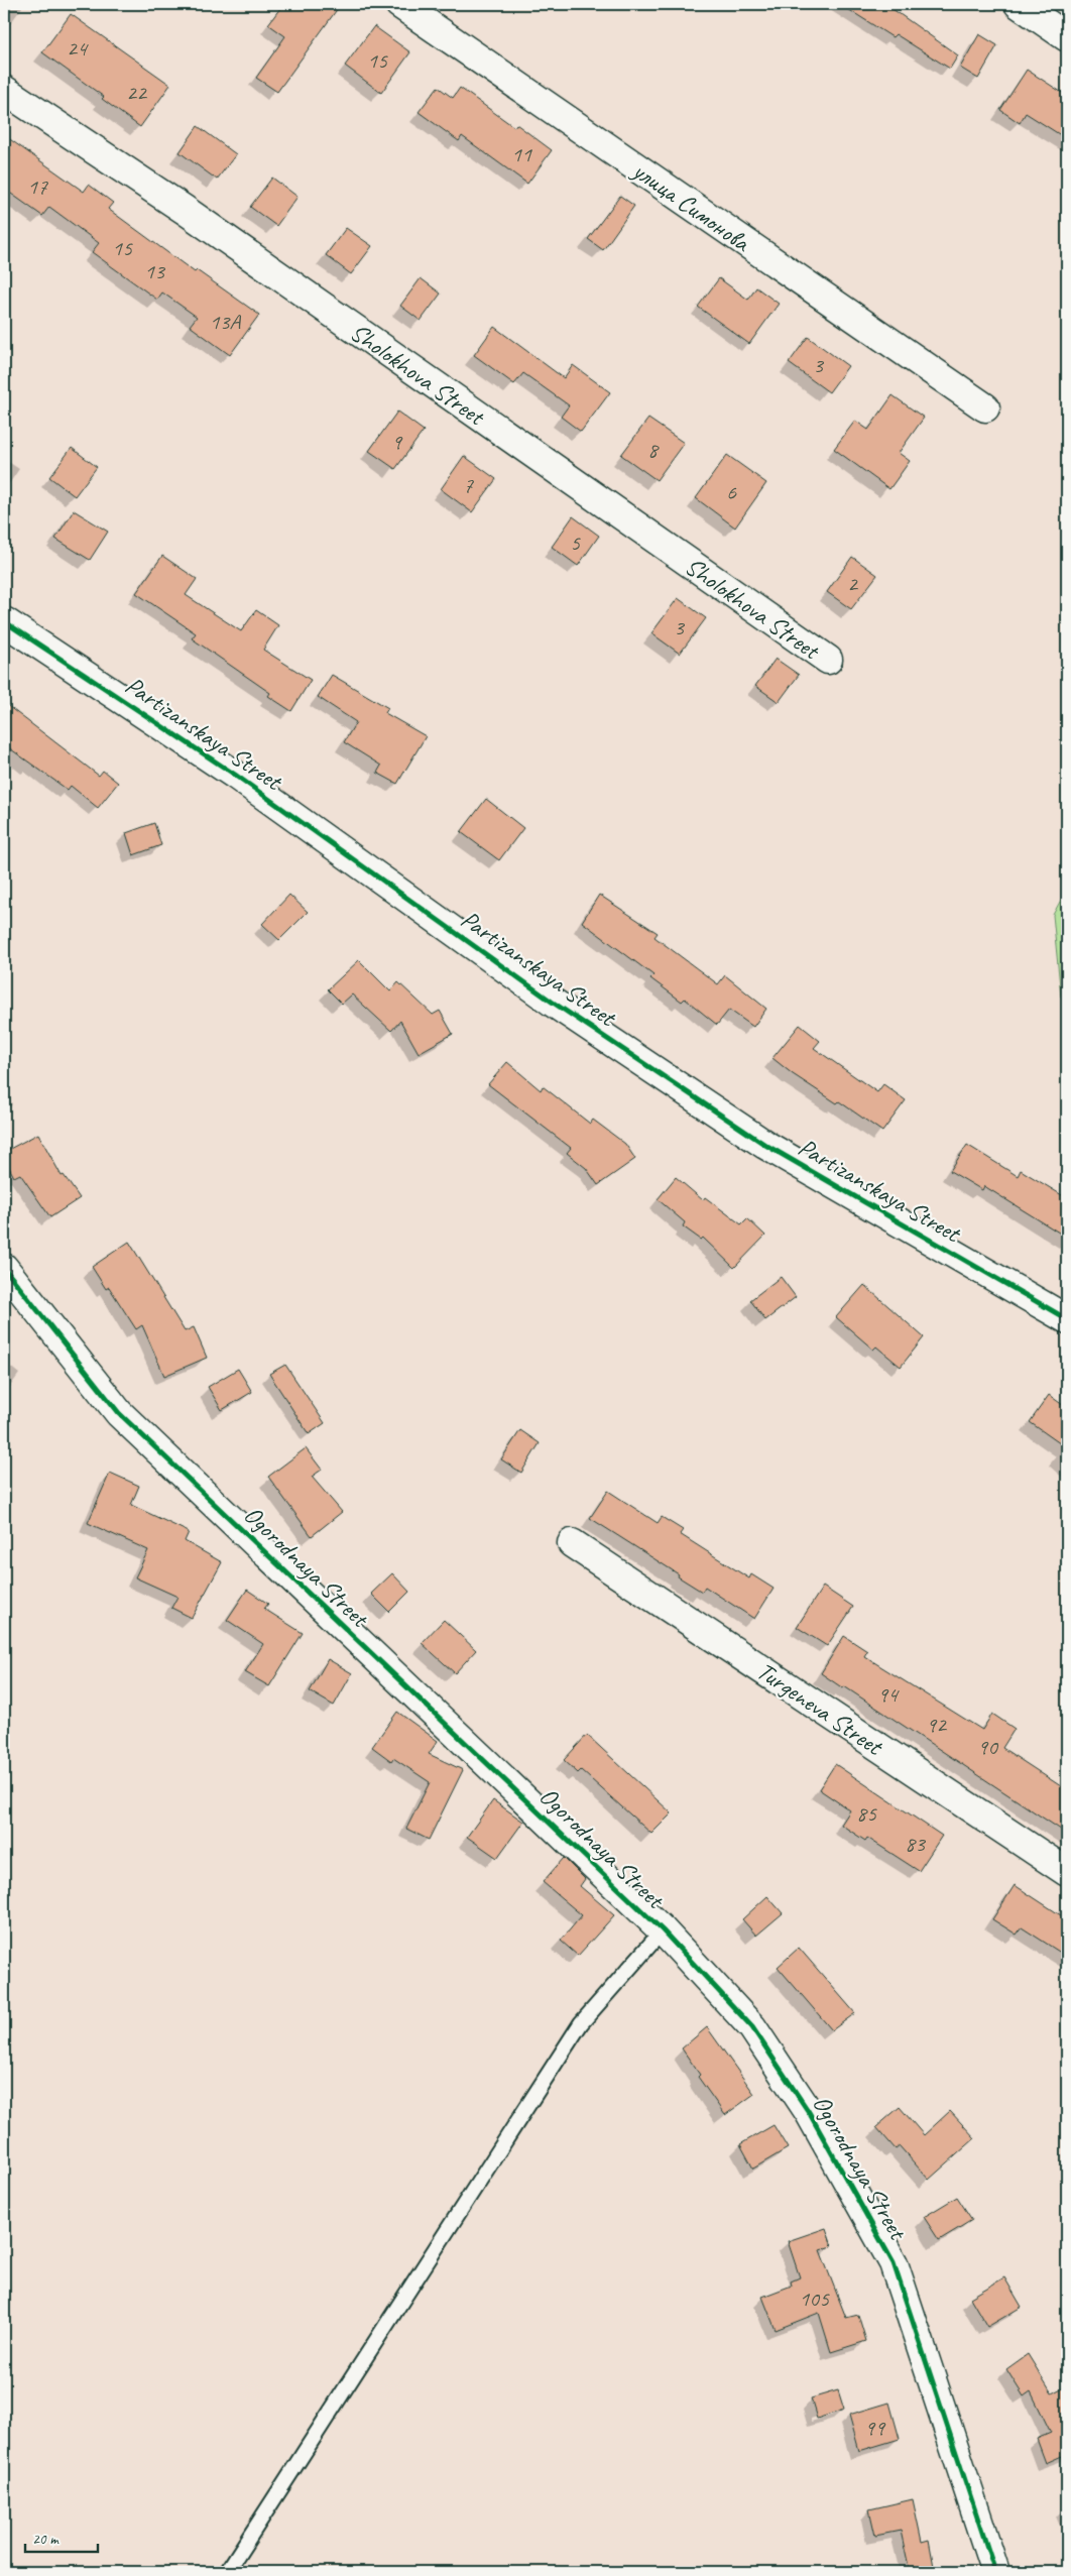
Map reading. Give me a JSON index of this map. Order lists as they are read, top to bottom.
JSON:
{
  "streets": {
    "street": [
      "улица Симонова",
      "Sholokhova Street",
      "Partizanskaya Street",
      "Ogorodnaya Street",
      "Turgeneva Street"
    ]
  },
  "house_numbers": [
    "24",
    "15",
    "22",
    "11",
    "17",
    "15",
    "13",
    "13А",
    "3",
    "9",
    "8",
    "7",
    "6",
    "5",
    "2",
    "3",
    "94",
    "92",
    "90",
    "85",
    "83",
    "105",
    "99"
  ],
  "scale_bar": "20 m"
}
